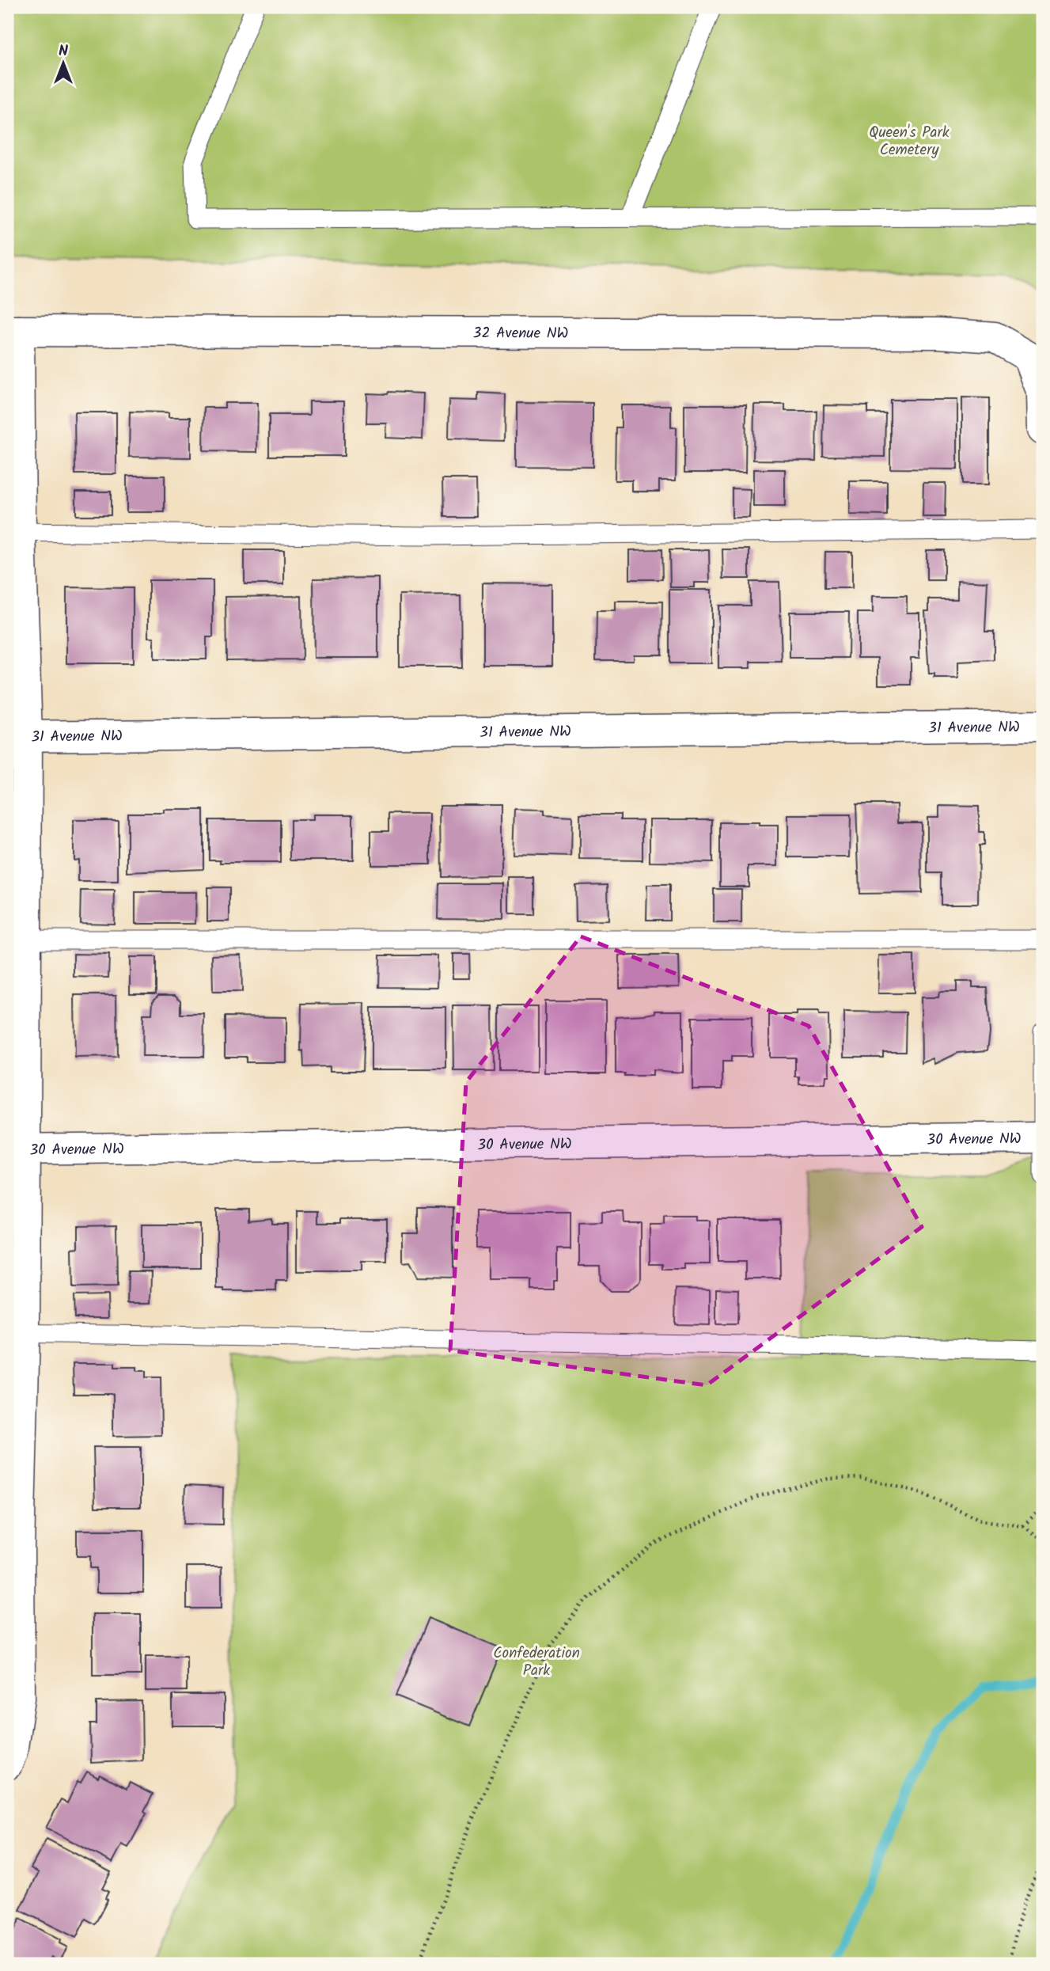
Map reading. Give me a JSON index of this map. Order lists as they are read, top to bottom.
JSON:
{
  "streets": {
    "street": ["32 Avenue NW", "31 Avenue NW", "30 Avenue NW"]
  },
  "parks": ["Queen's Park Cemetery", "Confederation Park"],
  "north": "top"
}
